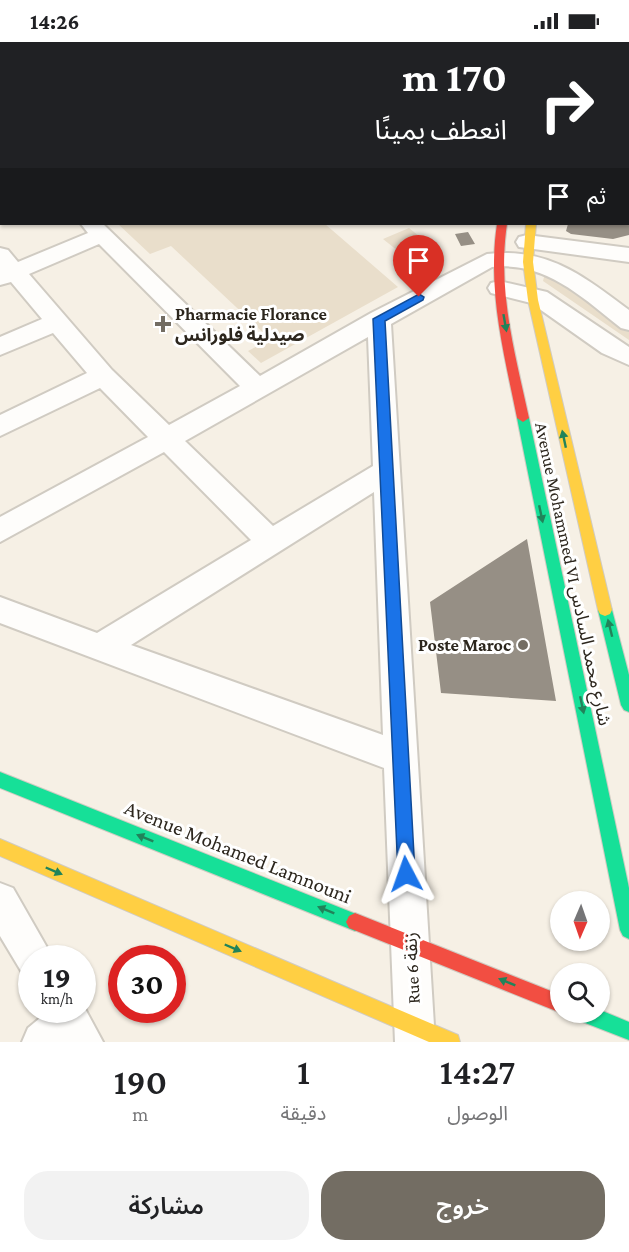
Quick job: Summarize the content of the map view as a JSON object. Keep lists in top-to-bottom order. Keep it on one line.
{"streets":{"main road":["Avenue Mohammed VI شارع محمد السادس","Avenue Mohamed Lamnouni"],"street":["Rue 6 زنقة"]},"crossings":[["Avenue Mohamed Lamnouni","Rue 6 زنقة"]],"places":{"health":["Pharmacie Florance صيدلية فلورانس"],"other":["Poste Maroc"]},"north":"bottom","page":{"status":"14:26","turn":["170 m","انعطف يمينًا"],"then":"ثم","speed":"19 km/h","limit":"30","eta":["14:27","الوصول","1","دقيقة","190","m"],"buttons":["خروج","مشاركة"]}}
